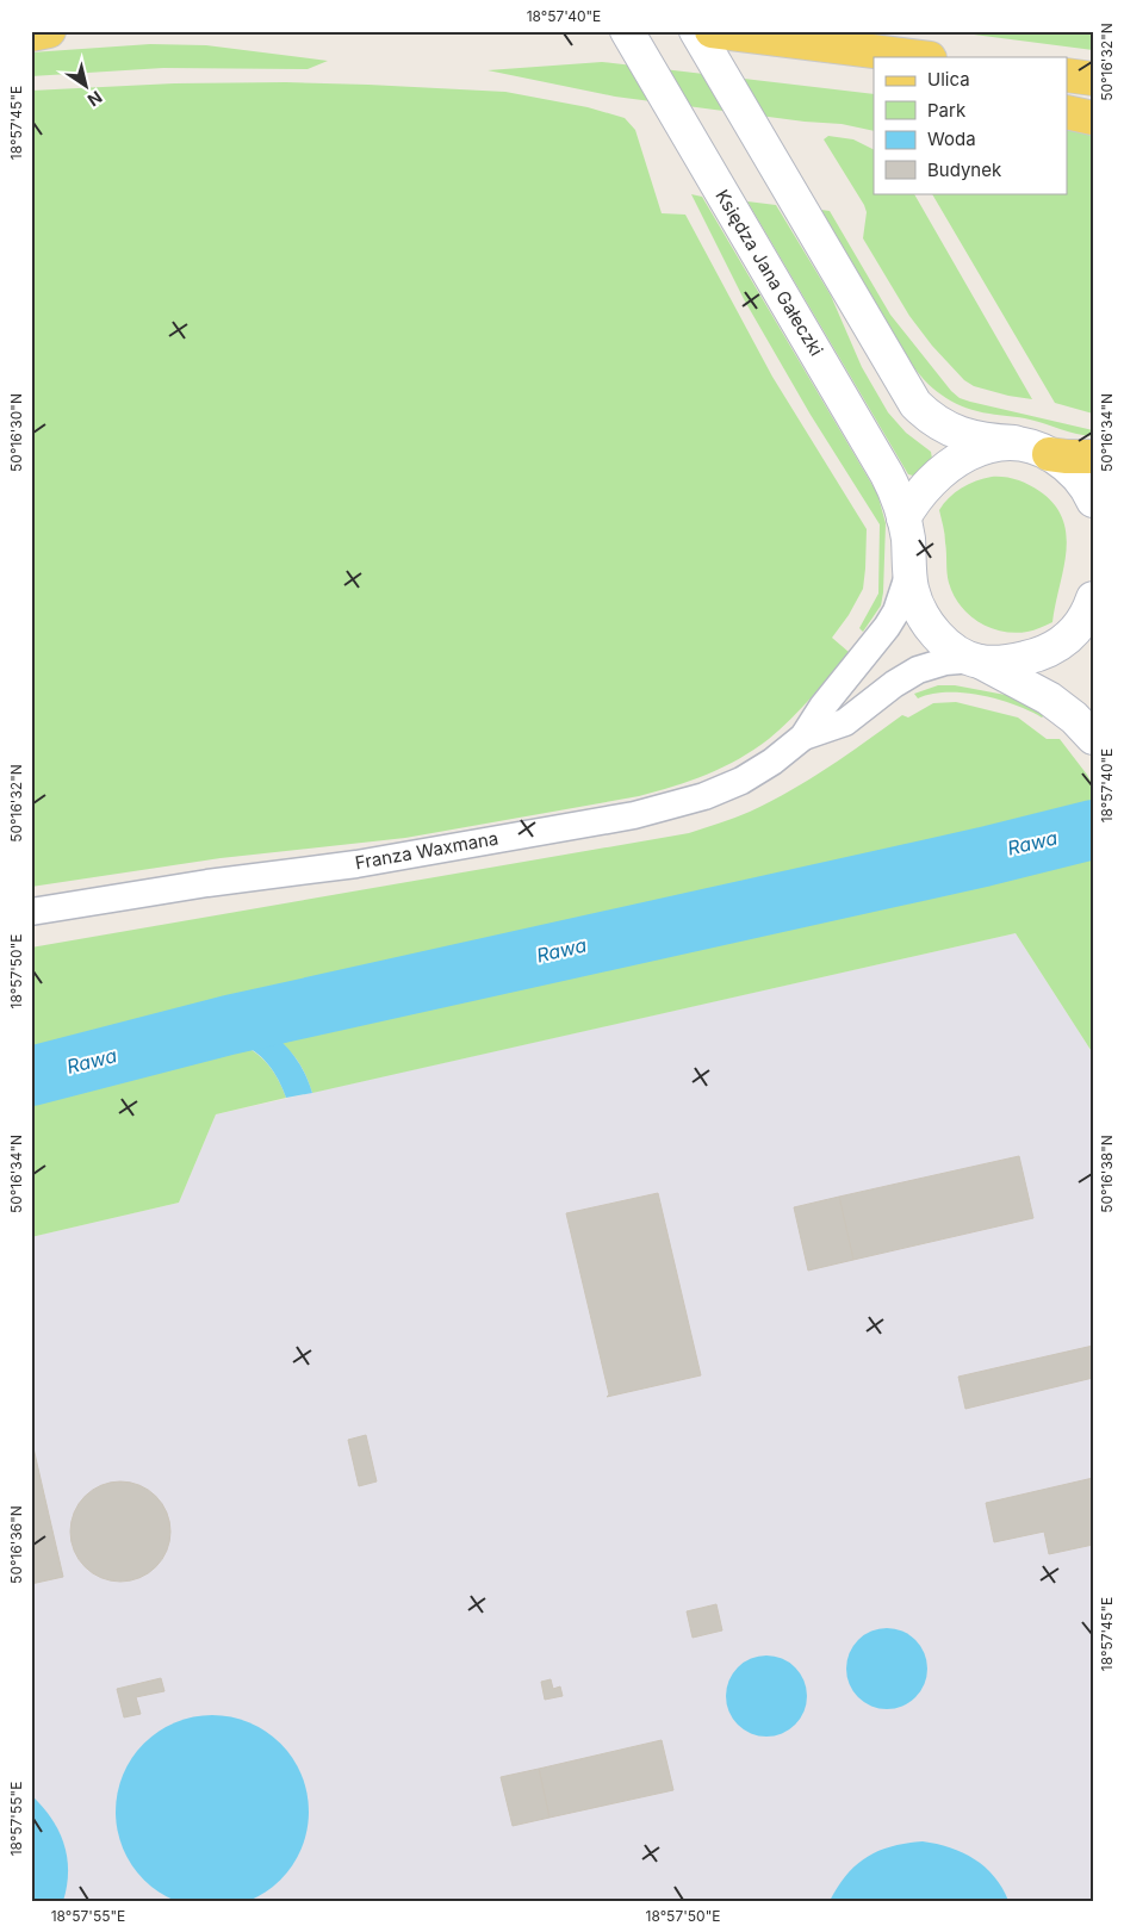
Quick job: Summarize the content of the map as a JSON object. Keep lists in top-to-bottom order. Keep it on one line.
{"streets":{"street":["Księdza Jana Gałeczki","Franza Waxmana"]},"crossings":[["Księdza Jana Gałeczki","Franza Waxmana"]],"water":["Rawa"],"legend":["Ulica","Park","Woda","Budynek"],"north":"bottom right","coordinates":["18°57'40\"E","50°16'32\"N","18°57'45\"E","50°16'30\"N","50°16'34\"N","18°57'50\"E","50°16'38\"N","50°16'36\"N","18°57'55\"E"]}
